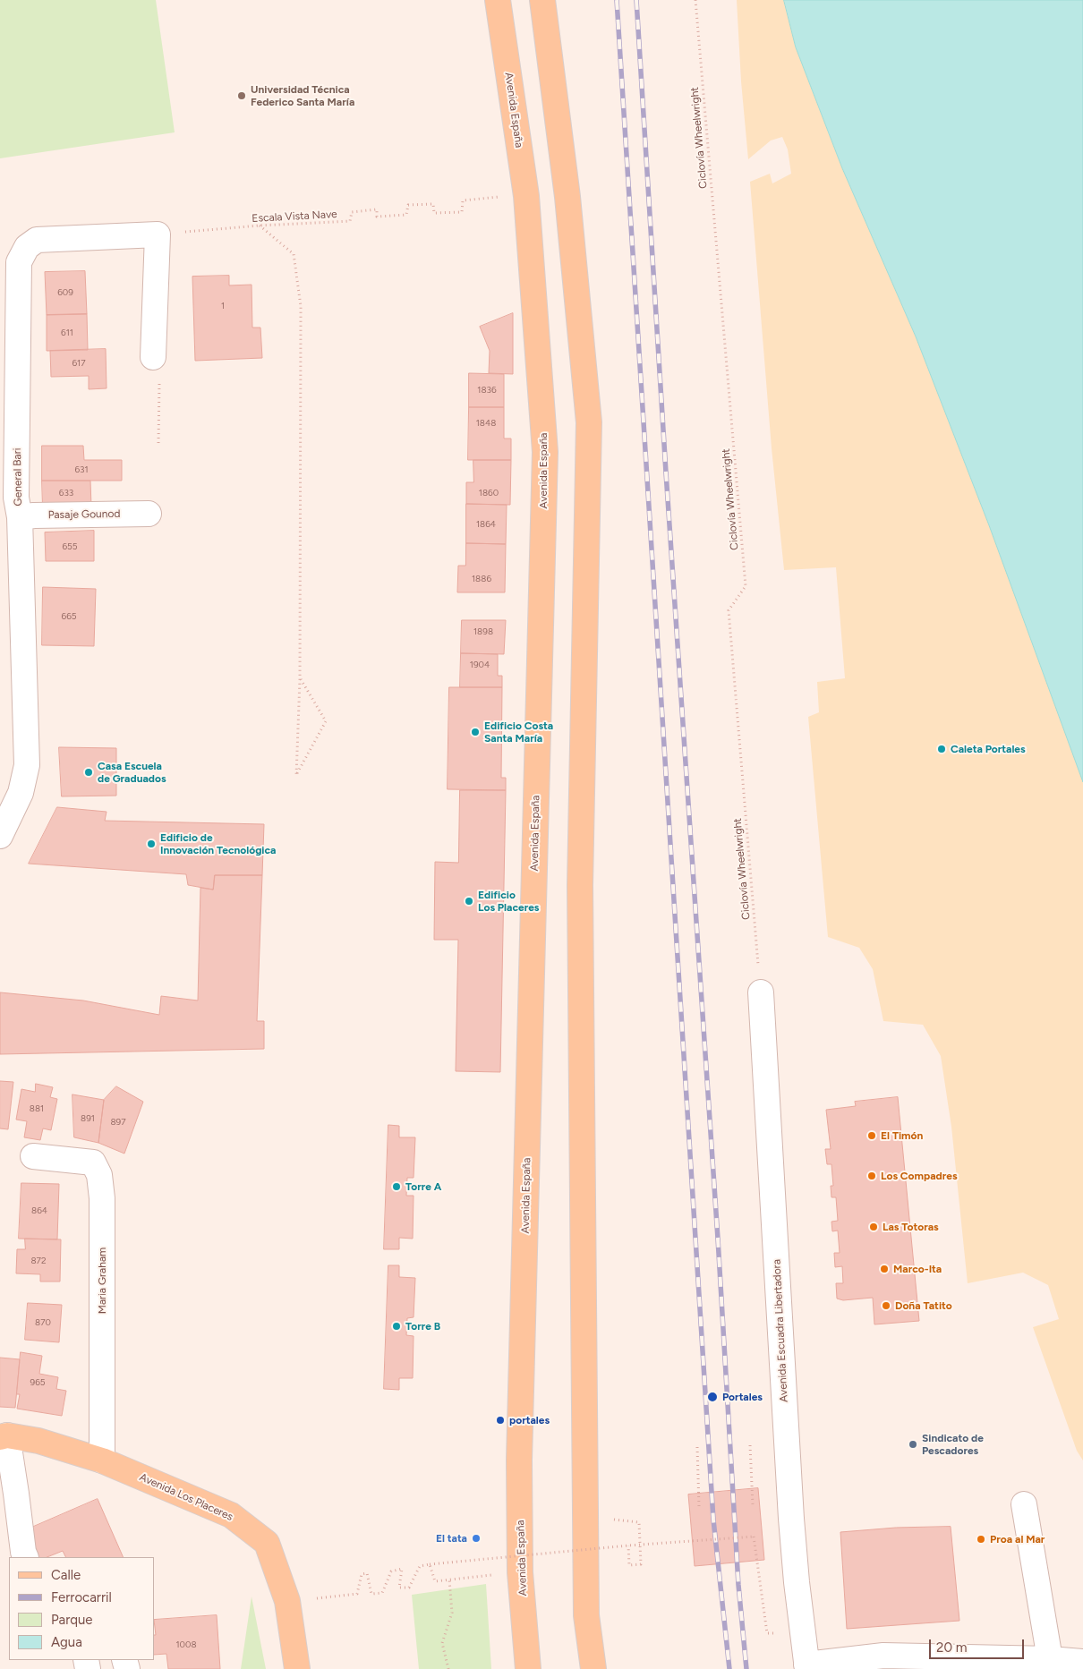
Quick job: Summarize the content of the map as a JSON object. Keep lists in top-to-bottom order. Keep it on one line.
{"streets":{"main road":["Avenida España","Avenida Los Placeres"],"street":["General Bari","Pasaje Gounod","Maria Graham","Avenida Escuadra Libertadora"],"path":["Ciclovía Wheelwright","Escala Vista Nave"]},"crossings":[["Avenida España","Escala Vista Nave"],["Ciclovía Wheelwright","Avenida Escuadra Libertadora"],["Escala Vista Nave","General Bari"],["General Bari","Pasaje Gounod"],["Maria Graham","Avenida Los Placeres"]],"places":["Universidad Técnica Federico Santa María","Edificio Costa Santa María","Caleta Portales","Casa Escuela de Graduados","Edificio de Innovación Tecnológica","Edificio Los Placeres","El Timón","Los Compadres","Torre A","Las Totoras","Marco-Ita","Doña Tatito","Torre B","Portales","portales","Sindicato de Pescadores","El tata","Proa al Mar"],"house_numbers":["609","1","611","617","1836","1848","631","633","1860","1864","655","1886","665","1898","1904","881","891","897","864","872","870","965","1008"],"legend":["Calle","Ferrocarril","Parque","Agua"],"scale_bar":"20 m"}
